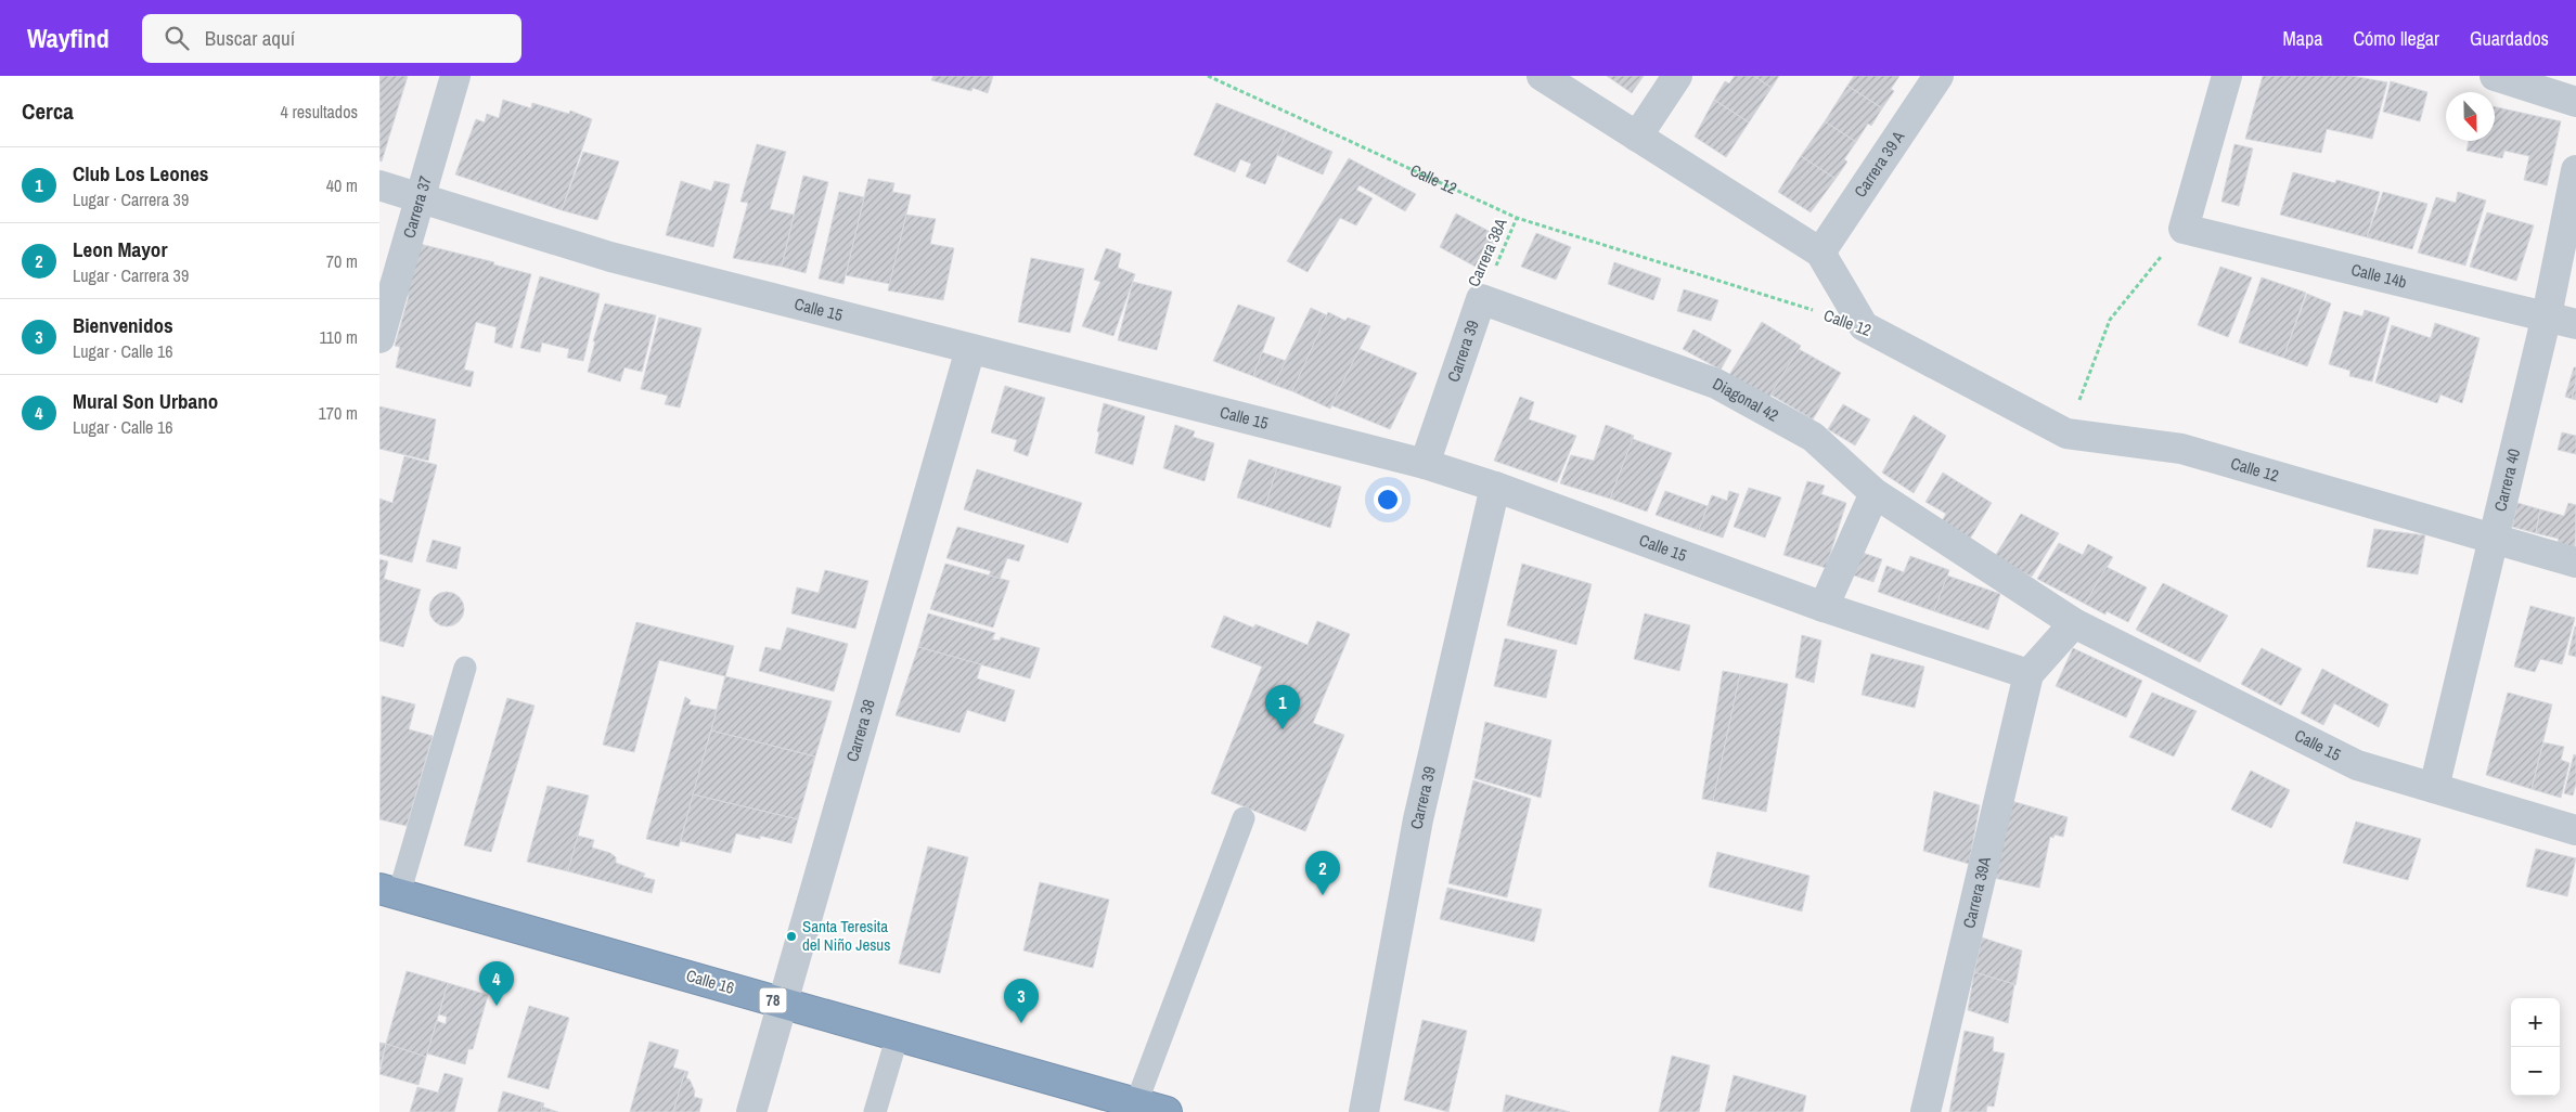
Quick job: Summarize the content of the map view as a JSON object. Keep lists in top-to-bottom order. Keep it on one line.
{"streets":{"highway":["Calle 16","78"],"street":["Carrera 39 A","Calle 12","Carrera 37","Calle 14b","Calle 15","Carrera 39","Diagonal 42","Carrera 40","Carrera 38","Carrera 39A"],"path":["Carrera 38A"]},"crossings":[["Calle 12","Carrera 38A"],["Calle 12","Carrera 40"],["Carrera 37","Calle 15"],["Carrera 38A","Carrera 39"],["Carrera 38A","Diagonal 42"],["Calle 14b","Carrera 40"],["Calle 15","Carrera 39"],["Calle 15","Diagonal 42"],["Calle 15","Carrera 40"],["Calle 15","Carrera 38"],["Calle 15","Carrera 39A"],["Carrera 39","Diagonal 42"],["Carrera 38","Calle 16"]],"places":["Santa Teresita del Niño Jesus"],"north":"bottom","page":{"header":"Wayfind","search":"Buscar aquí","nav":["Mapa","Cómo llegar","Guardados"],"heading":["Cerca","4 resultados"],"list":[{"mark":"1","name":"Club Los Leones","note":"Lugar · Carrera 39","value":"40 m"},{"mark":"2","name":"Leon Mayor","note":"Lugar · Carrera 39","value":"70 m"},{"mark":"3","name":"Bienvenidos","note":"Lugar · Calle 16","value":"110 m"},{"mark":"4","name":"Mural Son Urbano","note":"Lugar · Calle 16","value":"170 m"}],"pins":["1","2","4","3"],"map_buttons":["+","−"]}}
